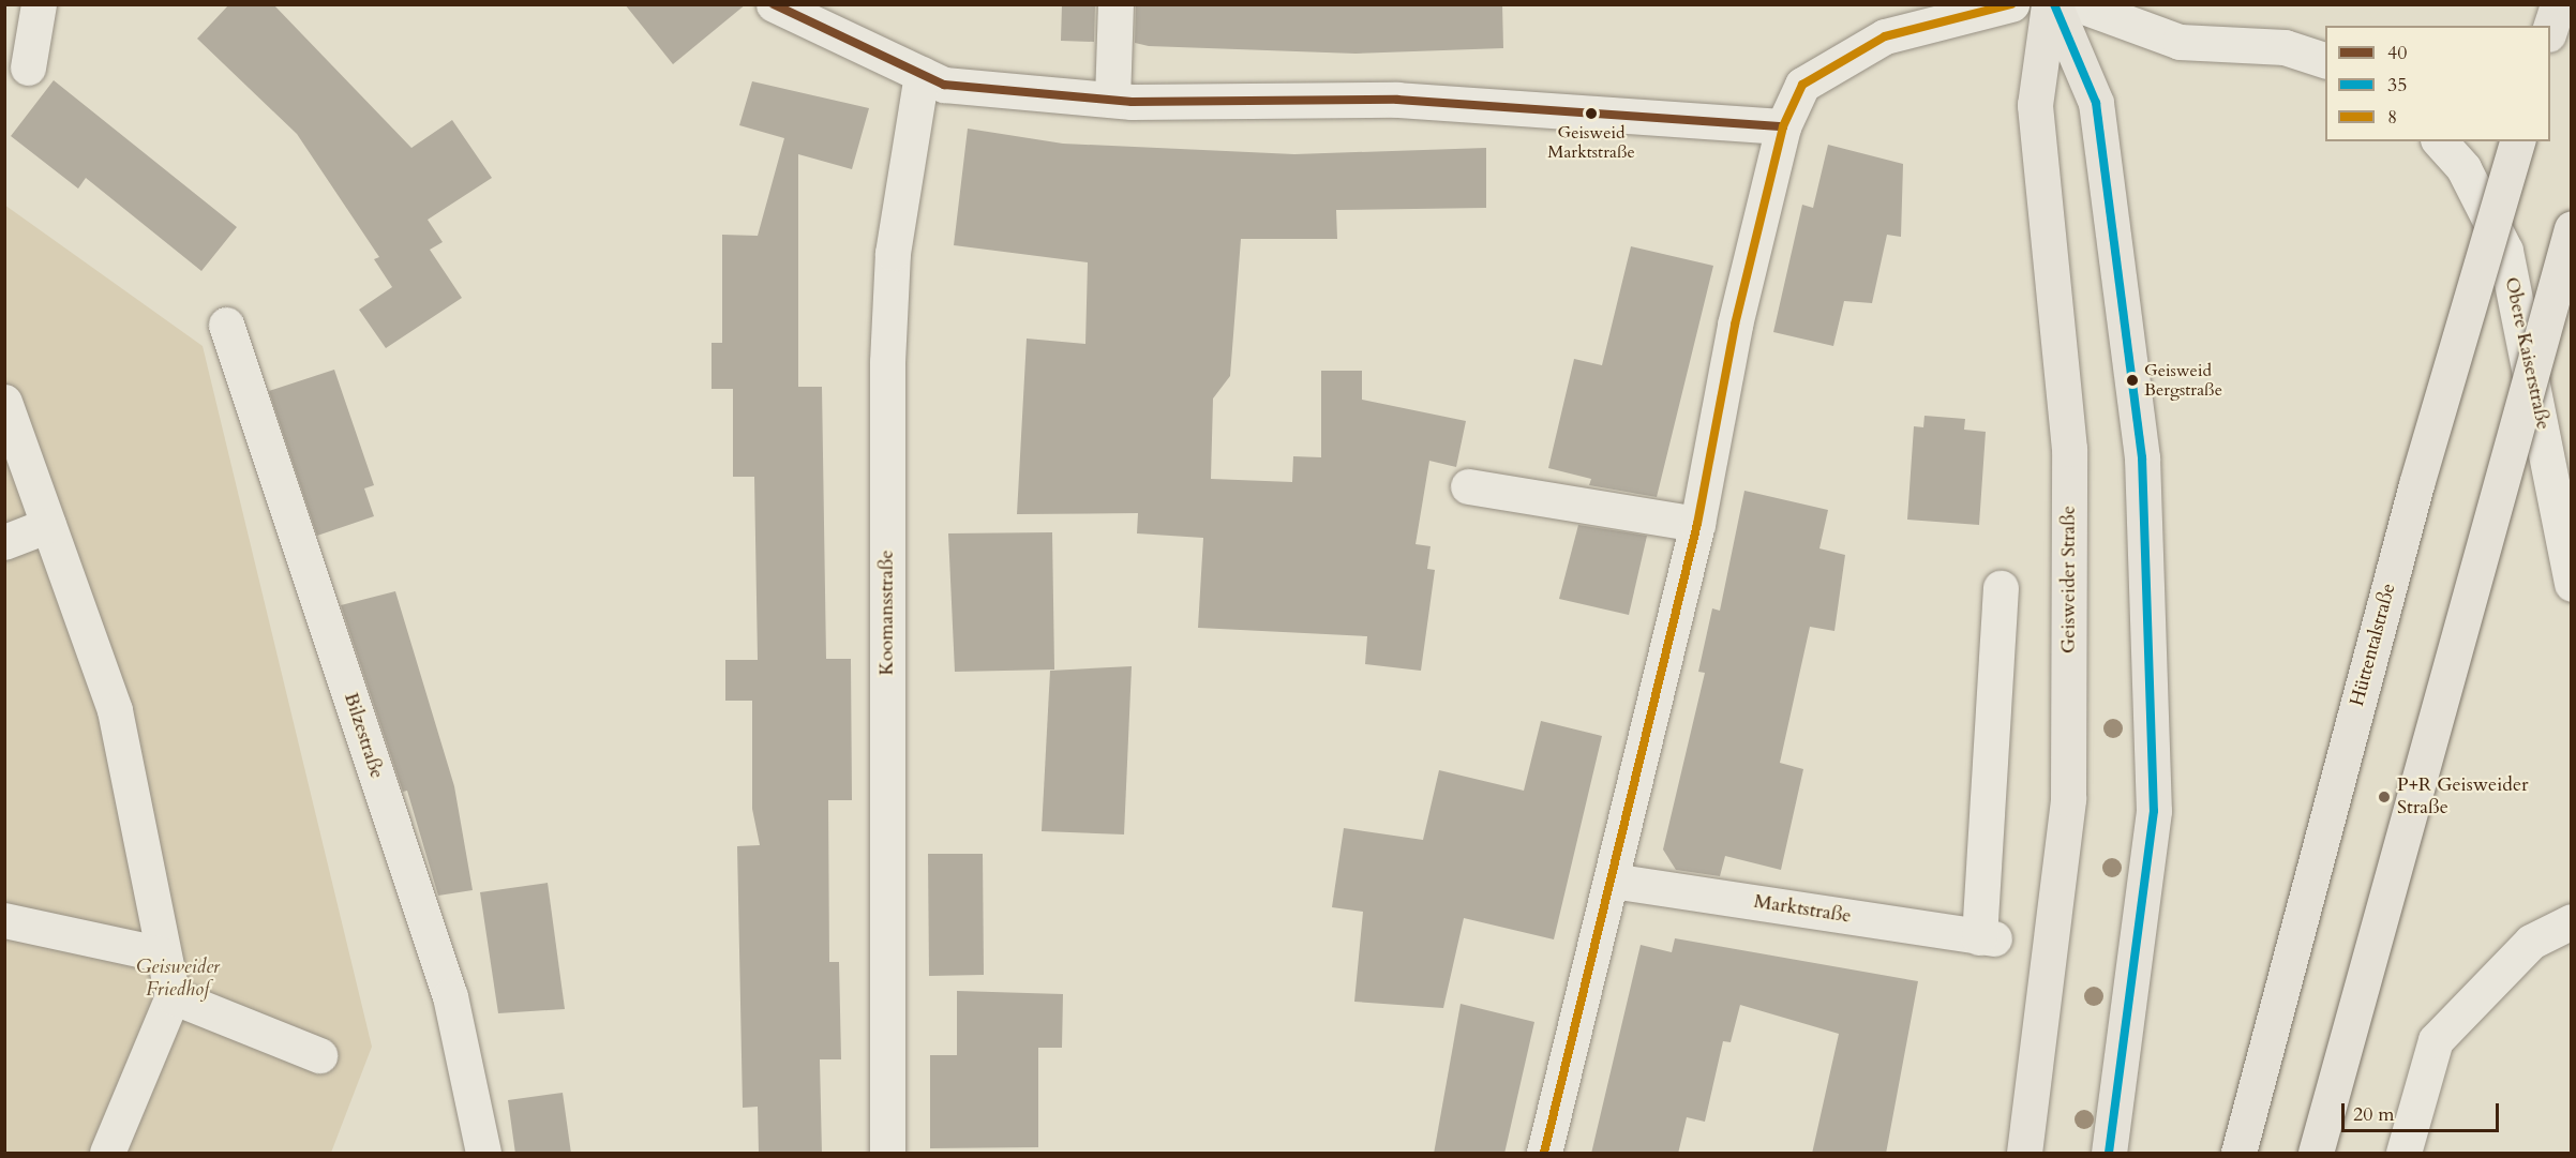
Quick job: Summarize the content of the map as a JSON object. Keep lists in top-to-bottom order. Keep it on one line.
{"streets":{"main road":["Geisweider Straße","Hüttentalstraße"],"street":["Obere Kaiserstraße","Koomansstraße","Bilzestraße","Marktstraße"]},"parks":["Geisweider Friedhof"],"places":["Geisweid Marktstraße","Geisweid Bergstraße","P+R Geisweider Straße"],"lines":["transit line 40","transit line 35","transit line 8"],"legend":["40","35","8"],"scale_bar":"20 m"}
